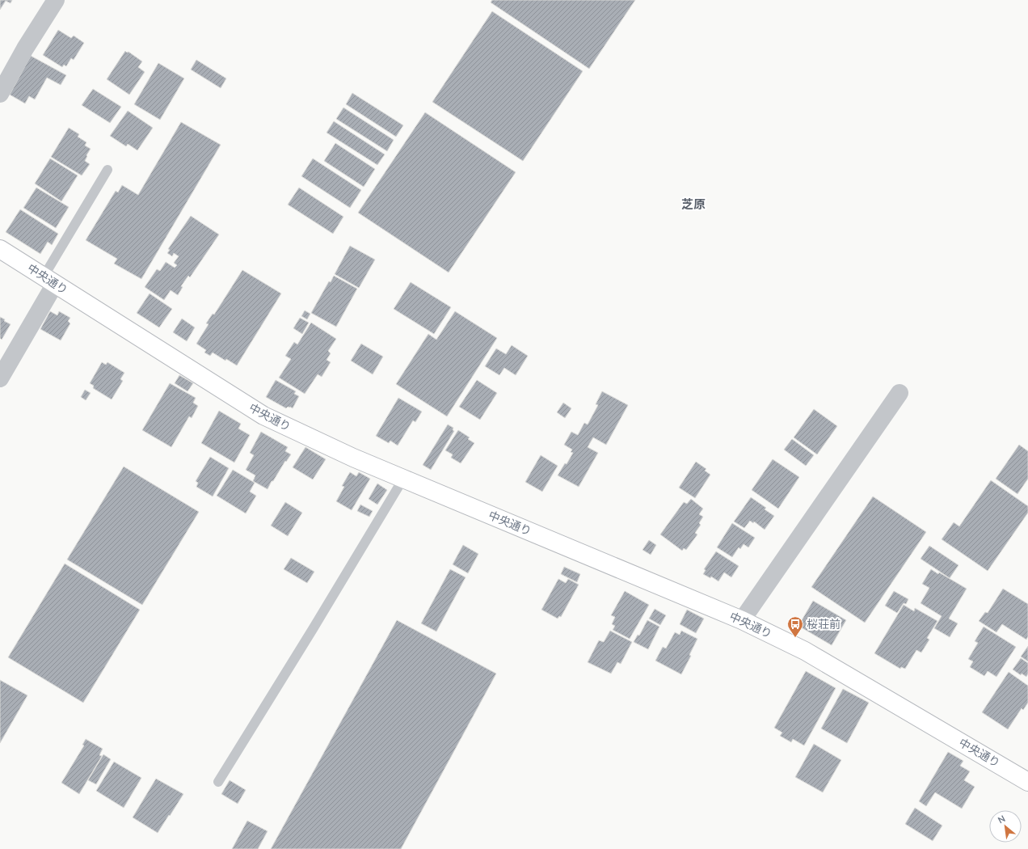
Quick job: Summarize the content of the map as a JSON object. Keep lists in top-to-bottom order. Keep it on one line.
{"streets":{"street":["中央通り"]},"districts":["芝原"],"places":{"bus stop":["桜荘前"]},"north":"top left"}
